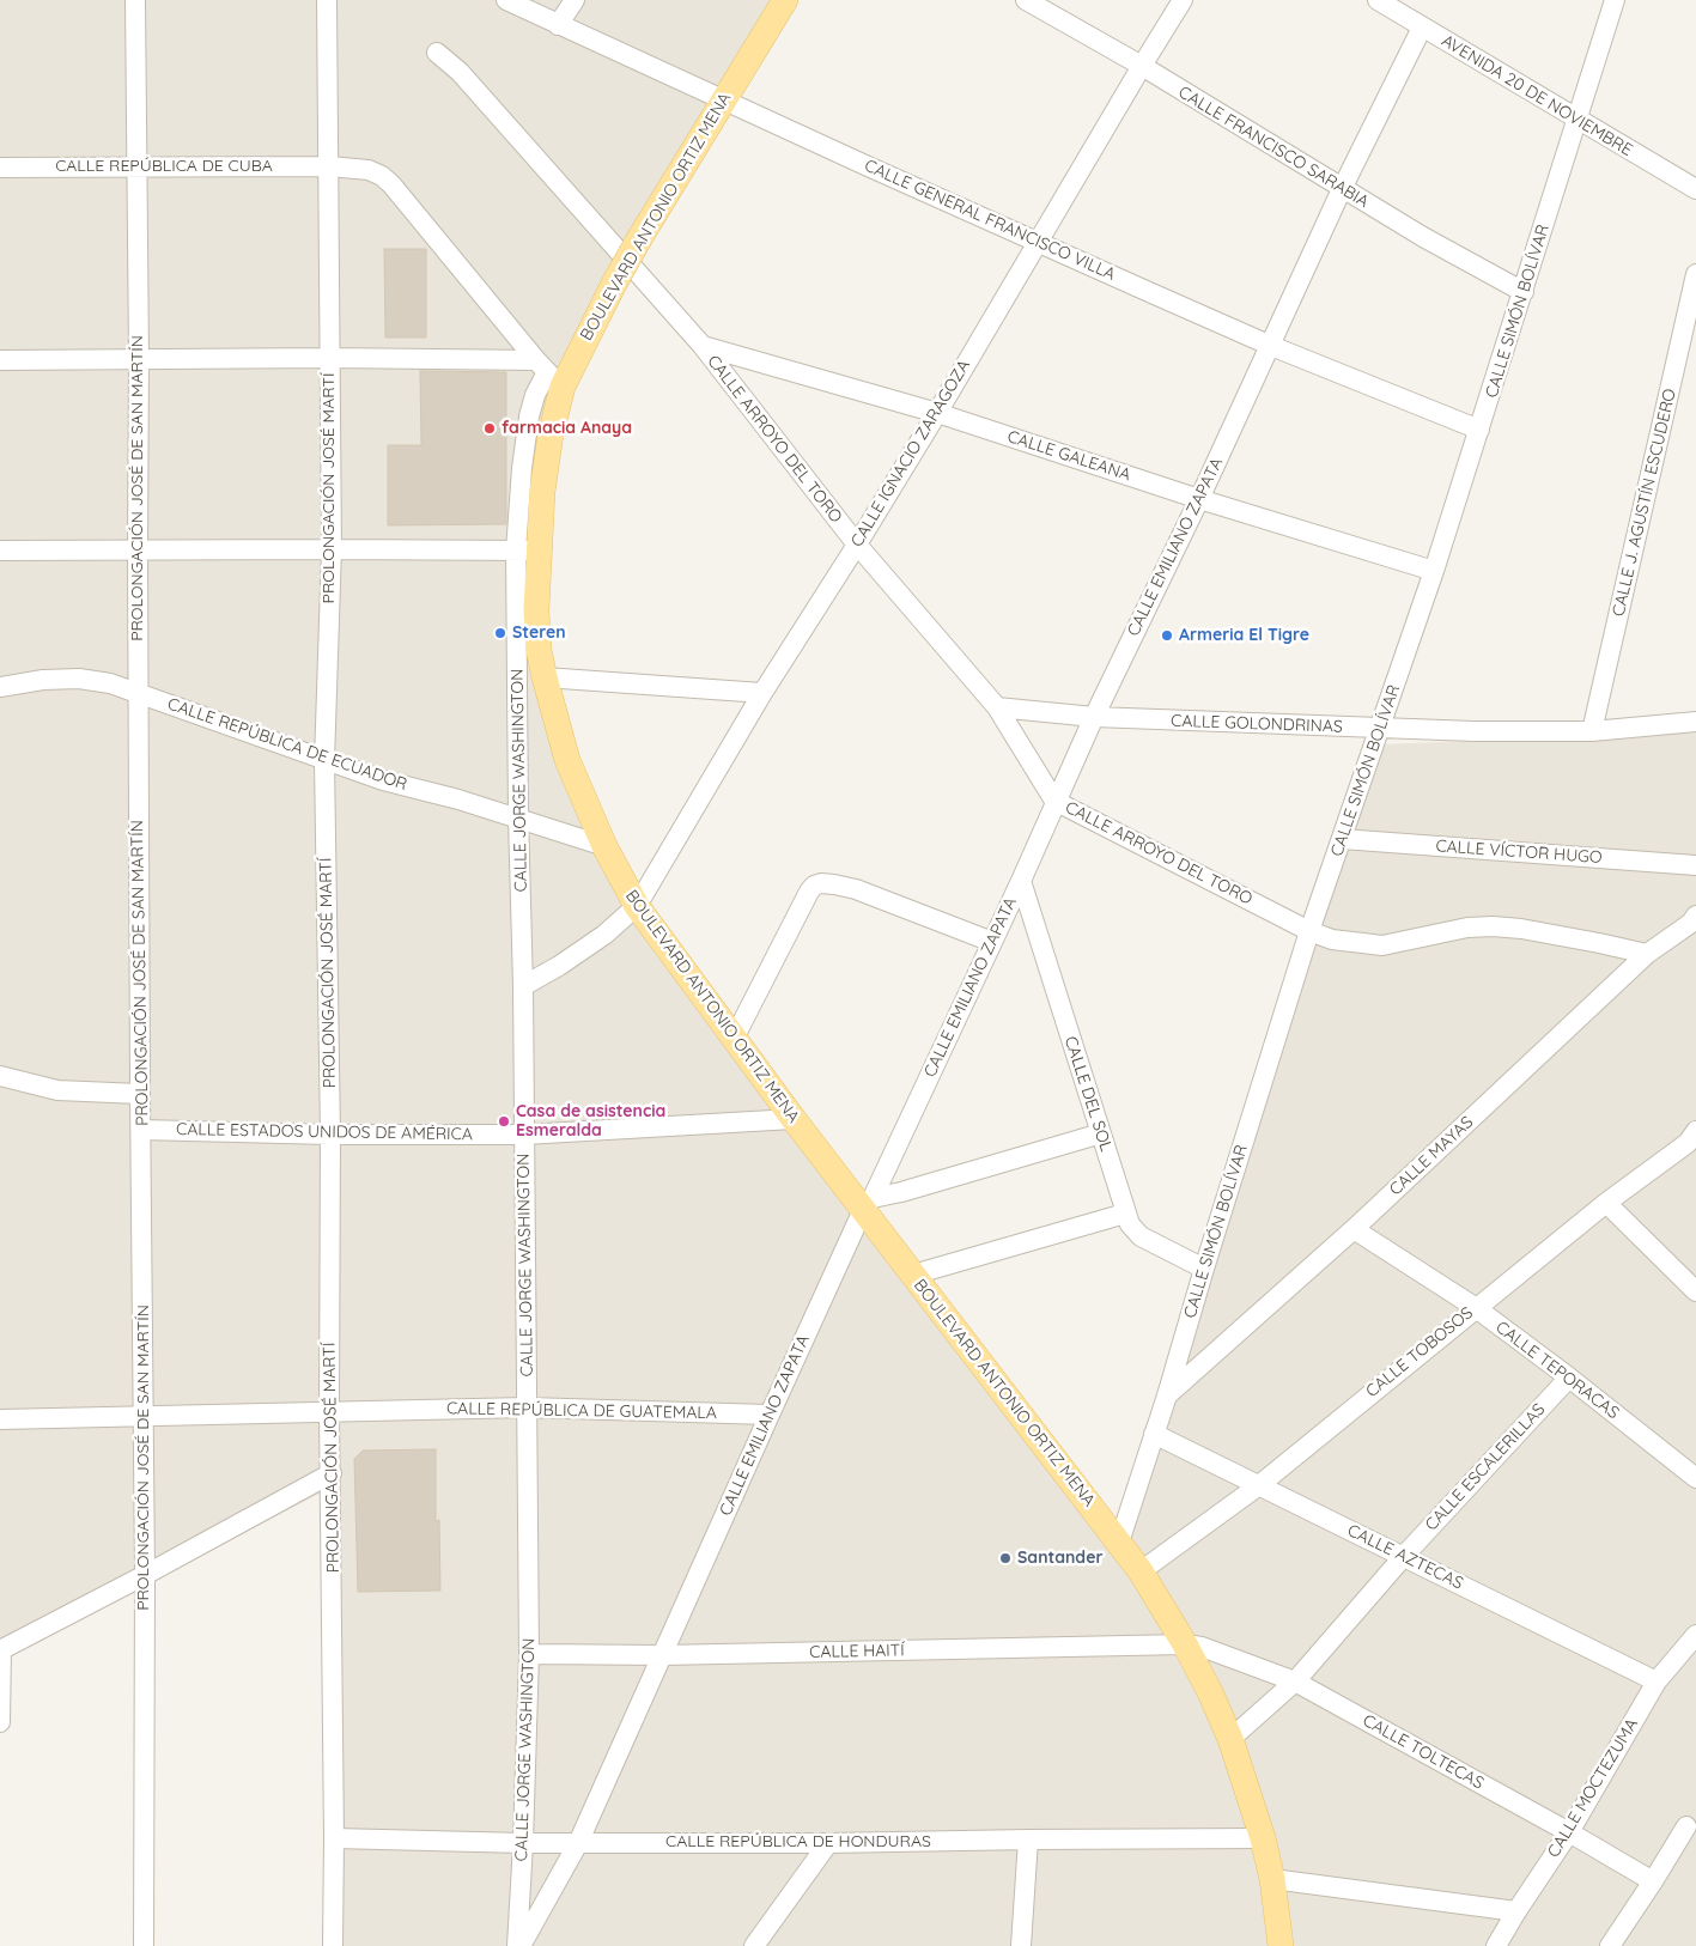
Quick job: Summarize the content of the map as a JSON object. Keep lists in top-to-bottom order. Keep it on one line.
{"streets":{"main road":["BOULEVARD ANTONIO ORTIZ MENA"],"street":["AVENIDA 20 DE NOVIEMBRE","CALLE FRANCISCO SARABIA","CALLE REPÚBLICA DE CUBA","CALLE GENERAL FRANCISCO VILLA","CALLE SIMÓN BOLÍVAR","CALLE ARROYO DEL TORO","CALLE IGNACIO ZARAGOZA","CALLE GALEANA","PROLONGACIÓN JOSÉ DE SAN MARTÍN","PROLONGACIÓN JOSÉ MARTÍ","CALLE J. AGUSTÍN ESCUDERO","CALLE EMILIANO ZAPATA","CALLE GOLONDRINAS","CALLE REPÚBLICA DE ECUADOR","CALLE JORGE WASHINGTON","CALLE VÍCTOR HUGO","CALLE DEL SOL","CALLE ESTADOS UNIDOS DE AMÉRICA","CALLE MAYAS","CALLE TOBOSOS","CALLE TEPORACAS","CALLE REPÚBLICA DE GUATEMALA","CALLE ESCALERILLAS","CALLE AZTECAS","CALLE HAITÍ","CALLE TOLTECAS","CALLE MOCTEZUMA","CALLE REPÚBLICA DE HONDURAS"]},"crossings":[["AVENIDA 20 DE NOVIEMBRE","CALLE SIMÓN BOLÍVAR"],["AVENIDA 20 DE NOVIEMBRE","CALLE EMILIANO ZAPATA"],["CALLE FRANCISCO SARABIA","CALLE SIMÓN BOLÍVAR"],["CALLE FRANCISCO SARABIA","CALLE IGNACIO ZARAGOZA"],["CALLE FRANCISCO SARABIA","CALLE EMILIANO ZAPATA"],["CALLE REPÚBLICA DE CUBA","BOULEVARD ANTONIO ORTIZ MENA"],["CALLE REPÚBLICA DE CUBA","PROLONGACIÓN JOSÉ DE SAN MARTÍN"],["CALLE REPÚBLICA DE CUBA","PROLONGACIÓN JOSÉ MARTÍ"],["BOULEVARD ANTONIO ORTIZ MENA","CALLE GENERAL FRANCISCO VILLA"],["BOULEVARD ANTONIO ORTIZ MENA","CALLE SIMÓN BOLÍVAR"],["BOULEVARD ANTONIO ORTIZ MENA","CALLE IGNACIO ZARAGOZA"],["BOULEVARD ANTONIO ORTIZ MENA","CALLE EMILIANO ZAPATA"],["BOULEVARD ANTONIO ORTIZ MENA","CALLE REPÚBLICA DE ECUADOR"],["BOULEVARD ANTONIO ORTIZ MENA","CALLE JORGE WASHINGTON"],["BOULEVARD ANTONIO ORTIZ MENA","CALLE ESTADOS UNIDOS DE AMÉRICA"],["BOULEVARD ANTONIO ORTIZ MENA","CALLE TOBOSOS"],["BOULEVARD ANTONIO ORTIZ MENA","CALLE ESCALERILLAS"],["BOULEVARD ANTONIO ORTIZ MENA","CALLE HAITÍ"],["BOULEVARD ANTONIO ORTIZ MENA","CALLE TOLTECAS"],["BOULEVARD ANTONIO ORTIZ MENA","CALLE REPÚBLICA DE HONDURAS"],["CALLE GENERAL FRANCISCO VILLA","CALLE SIMÓN BOLÍVAR"],["CALLE GENERAL FRANCISCO VILLA","CALLE IGNACIO ZARAGOZA"],["CALLE GENERAL FRANCISCO VILLA","CALLE EMILIANO ZAPATA"],["CALLE SIMÓN BOLÍVAR","CALLE ARROYO DEL TORO"],["CALLE SIMÓN BOLÍVAR","CALLE GALEANA"],["CALLE SIMÓN BOLÍVAR","CALLE GOLONDRINAS"],["CALLE SIMÓN BOLÍVAR","CALLE VÍCTOR HUGO"],["CALLE SIMÓN BOLÍVAR","CALLE DEL SOL"],["CALLE SIMÓN BOLÍVAR","CALLE MAYAS"],["CALLE SIMÓN BOLÍVAR","CALLE AZTECAS"],["CALLE ARROYO DEL TORO","CALLE IGNACIO ZARAGOZA"],["CALLE ARROYO DEL TORO","CALLE GALEANA"],["CALLE ARROYO DEL TORO","CALLE EMILIANO ZAPATA"],["CALLE ARROYO DEL TORO","CALLE GOLONDRINAS"],["CALLE ARROYO DEL TORO","CALLE MAYAS"],["CALLE IGNACIO ZARAGOZA","CALLE GALEANA"],["CALLE IGNACIO ZARAGOZA","CALLE JORGE WASHINGTON"],["CALLE GALEANA","CALLE EMILIANO ZAPATA"],["PROLONGACIÓN JOSÉ DE SAN MARTÍN","CALLE REPÚBLICA DE ECUADOR"],["PROLONGACIÓN JOSÉ DE SAN MARTÍN","CALLE ESTADOS UNIDOS DE AMÉRICA"],["PROLONGACIÓN JOSÉ DE SAN MARTÍN","CALLE REPÚBLICA DE GUATEMALA"],["PROLONGACIÓN JOSÉ MARTÍ","CALLE REPÚBLICA DE ECUADOR"],["PROLONGACIÓN JOSÉ MARTÍ","CALLE ESTADOS UNIDOS DE AMÉRICA"],["PROLONGACIÓN JOSÉ MARTÍ","CALLE REPÚBLICA DE GUATEMALA"],["PROLONGACIÓN JOSÉ MARTÍ","CALLE REPÚBLICA DE HONDURAS"],["CALLE J. AGUSTÍN ESCUDERO","CALLE GOLONDRINAS"],["CALLE EMILIANO ZAPATA","CALLE GOLONDRINAS"],["CALLE EMILIANO ZAPATA","CALLE JORGE WASHINGTON"],["CALLE EMILIANO ZAPATA","CALLE DEL SOL"],["CALLE EMILIANO ZAPATA","CALLE REPÚBLICA DE GUATEMALA"],["CALLE EMILIANO ZAPATA","CALLE HAITÍ"],["CALLE EMILIANO ZAPATA","CALLE REPÚBLICA DE HONDURAS"],["CALLE REPÚBLICA DE ECUADOR","CALLE JORGE WASHINGTON"],["CALLE JORGE WASHINGTON","CALLE ESTADOS UNIDOS DE AMÉRICA"],["CALLE JORGE WASHINGTON","CALLE REPÚBLICA DE GUATEMALA"],["CALLE JORGE WASHINGTON","CALLE HAITÍ"],["CALLE JORGE WASHINGTON","CALLE REPÚBLICA DE HONDURAS"],["CALLE MAYAS","CALLE TEPORACAS"],["CALLE TOBOSOS","CALLE TEPORACAS"],["CALLE TOBOSOS","CALLE AZTECAS"],["CALLE TEPORACAS","CALLE ESCALERILLAS"],["CALLE ESCALERILLAS","CALLE AZTECAS"],["CALLE ESCALERILLAS","CALLE TOLTECAS"],["CALLE AZTECAS","CALLE MOCTEZUMA"],["CALLE HAITÍ","CALLE TOLTECAS"],["CALLE TOLTECAS","CALLE MOCTEZUMA"]],"places":["farmacia Anaya","Steren","Armeria El Tigre","Casa de asistencia Esmeralda","Santander"]}
